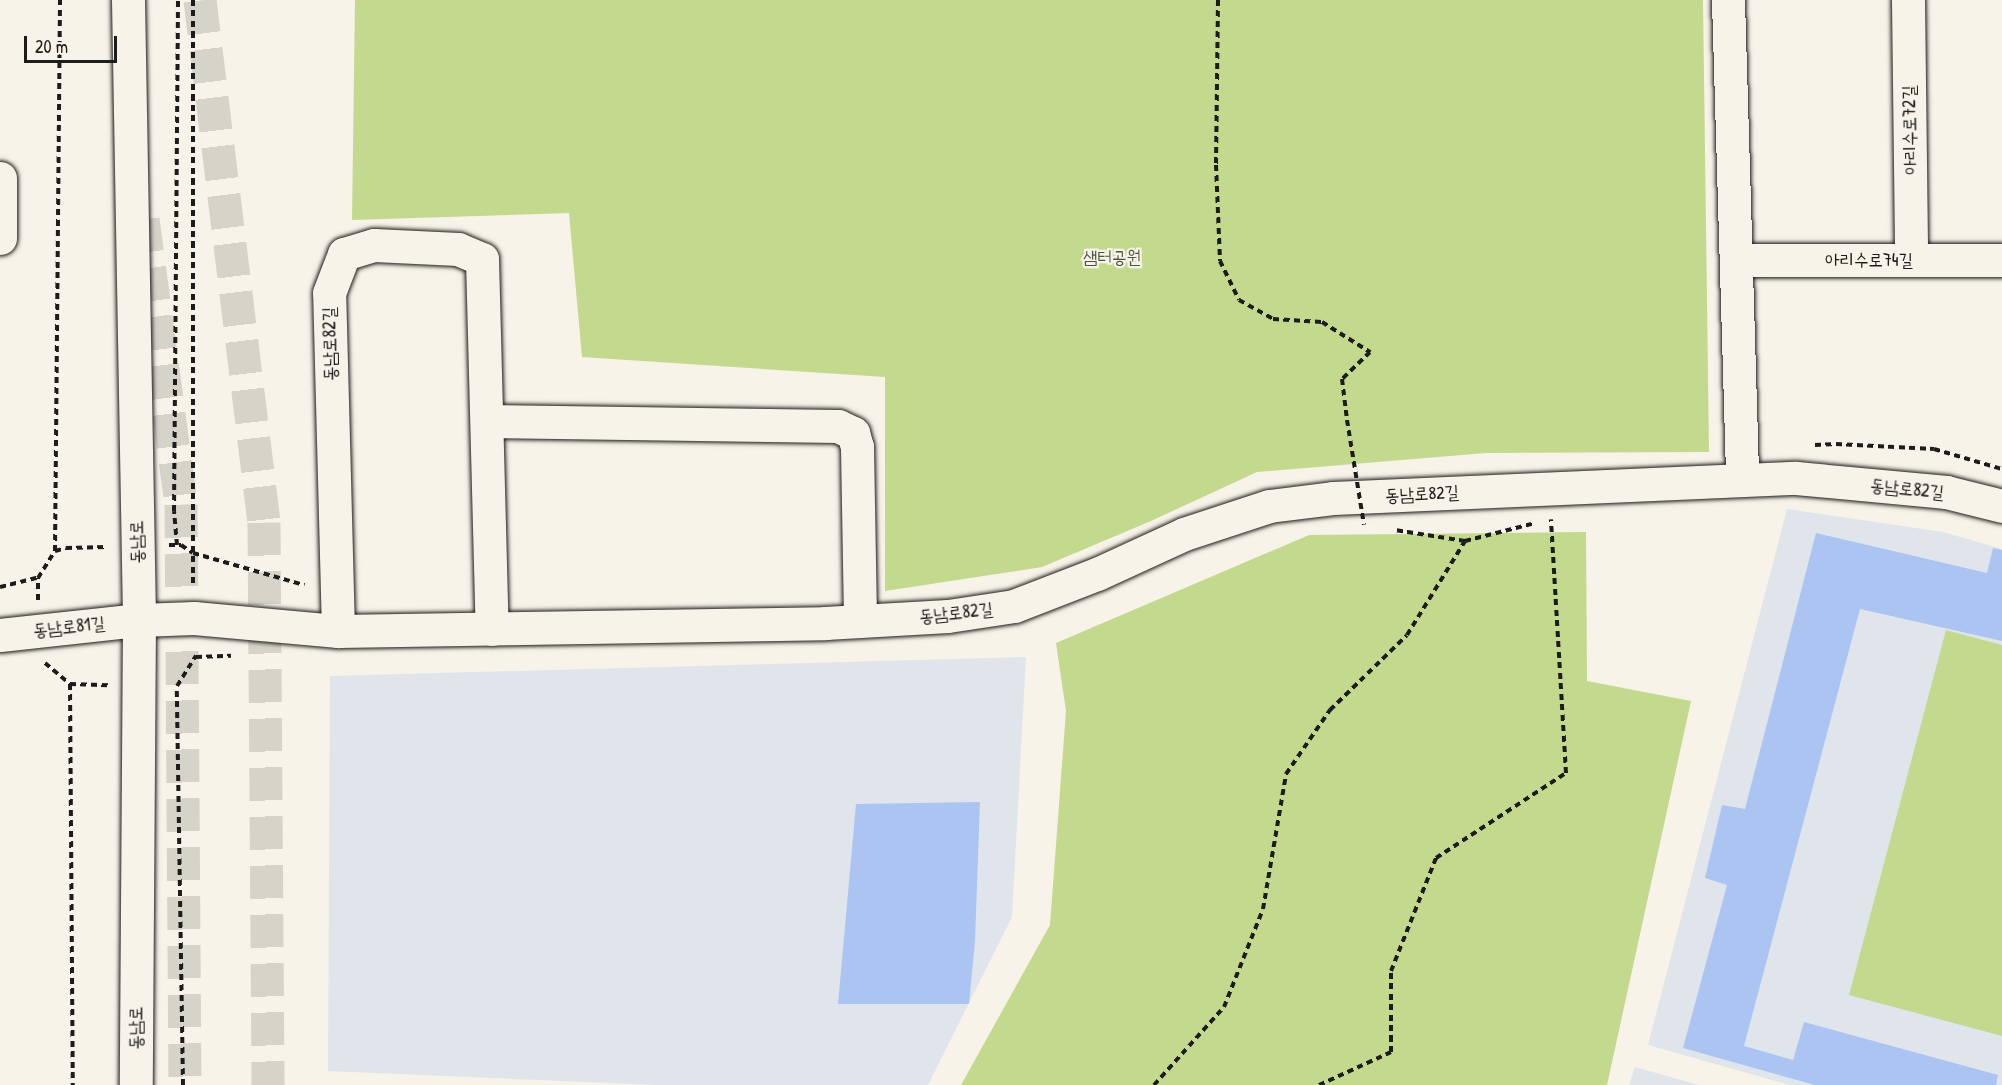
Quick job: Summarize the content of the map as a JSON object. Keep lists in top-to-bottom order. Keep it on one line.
{"streets":{"street":["아리수로72길","아리수로74길","동남로82길","동남로","동남로81길"]},"crossings":[["아리수로72길","아리수로74길"],["동남로82길","동남로"],["동남로82길","동남로81길"],["동남로","동남로81길"]],"parks":["샘터공원"],"scale_bar":"20 m"}
